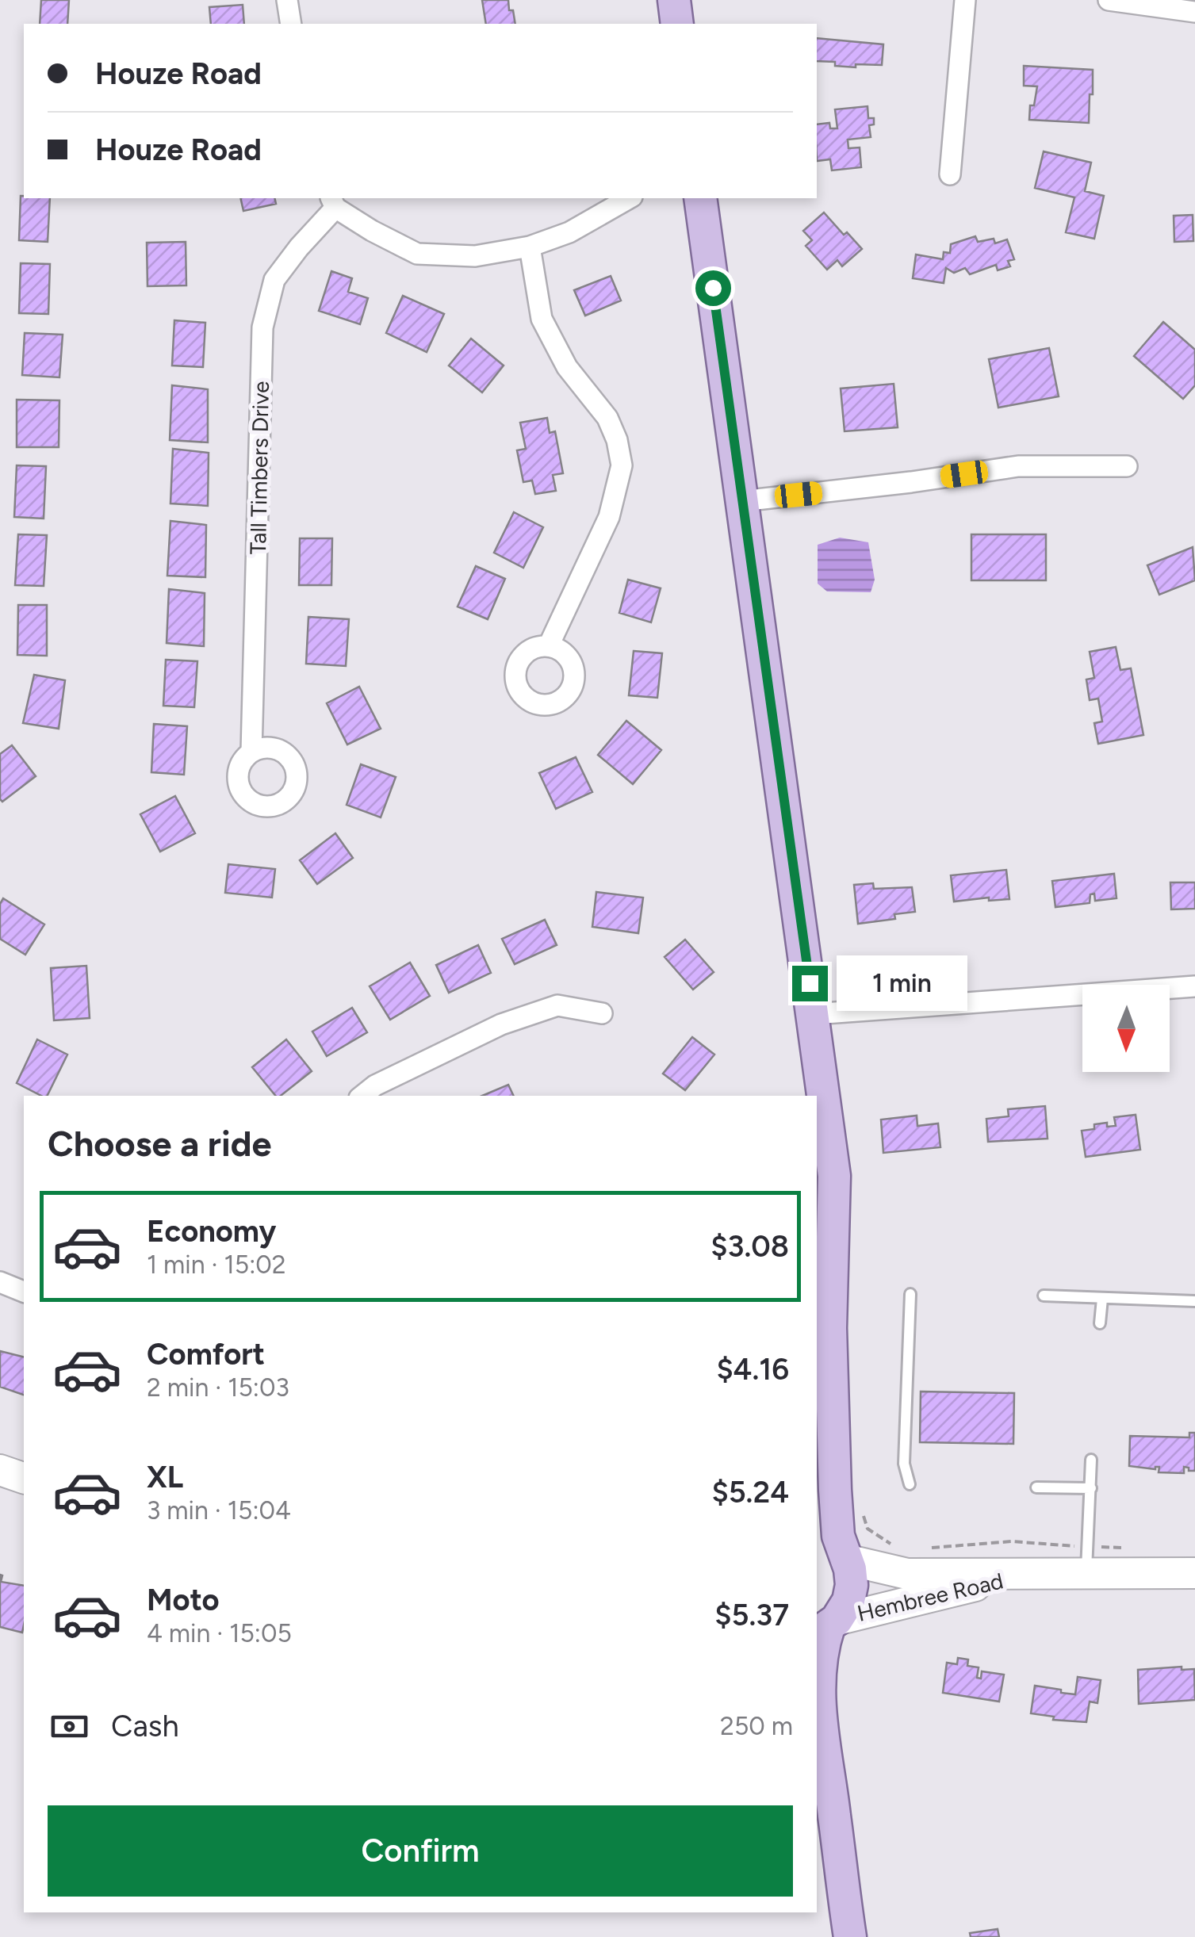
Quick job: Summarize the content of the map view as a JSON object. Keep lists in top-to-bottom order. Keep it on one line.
{"streets":{"street":["Tall Timbers Drive","Hembree Road"]},"north":"bottom","page":{"banner":["Houze Road","Houze Road"],"bubble":"1 min","heading":"Choose a ride","list":[{"name":"Economy","note":"1 min · 15:02","value":"$3.08"},{"name":"Comfort","note":"2 min · 15:03","value":"$4.16"},{"name":"XL","note":"3 min · 15:04","value":"$5.24"},{"name":"Moto","note":"4 min · 15:05","value":"$5.37"}],"pay":["Cash","250 m"],"buttons":"Confirm"}}
